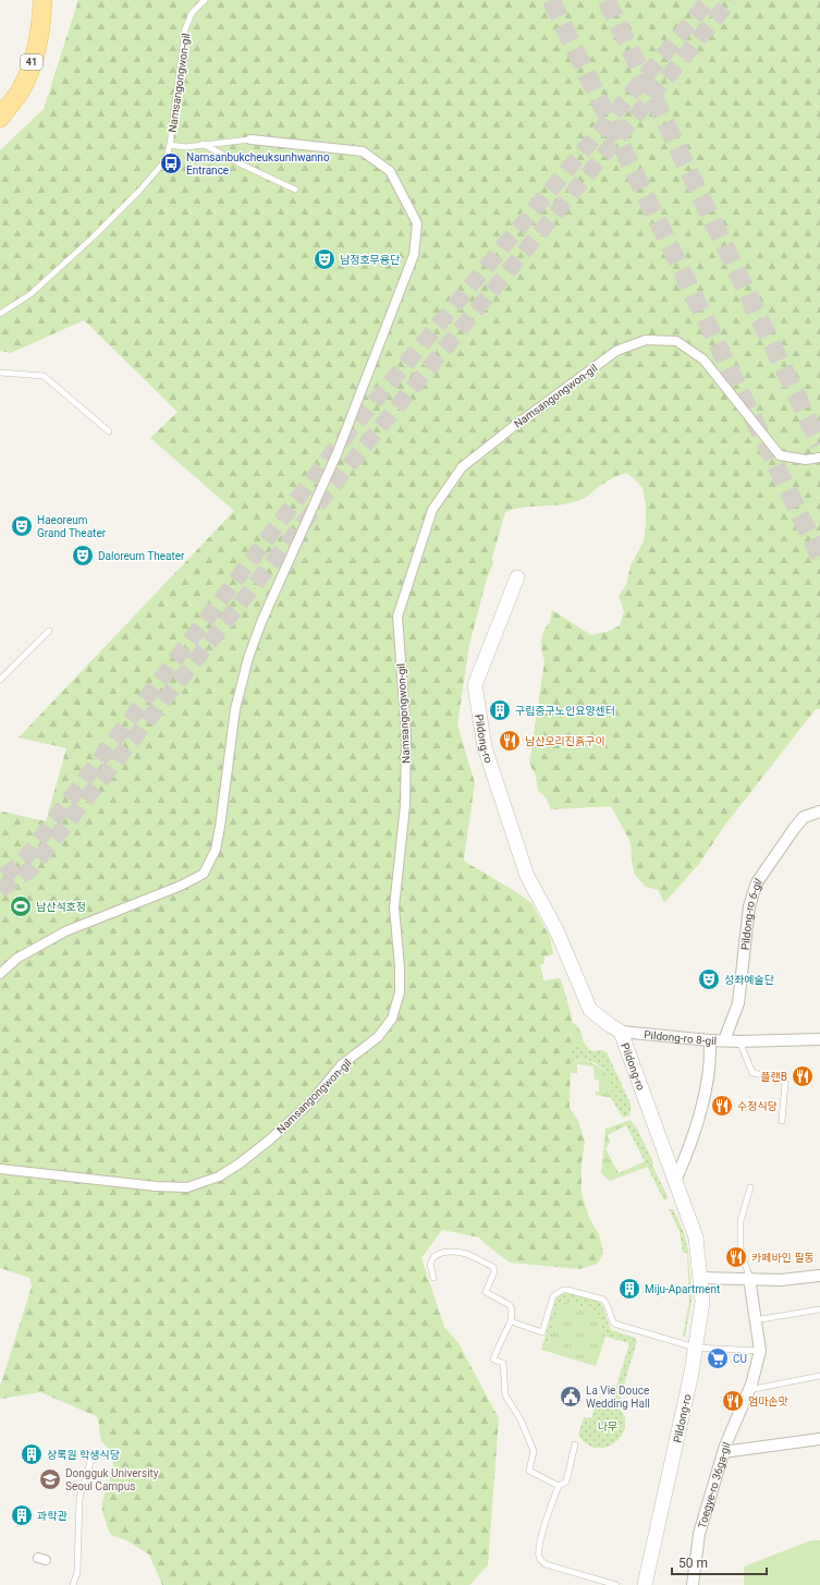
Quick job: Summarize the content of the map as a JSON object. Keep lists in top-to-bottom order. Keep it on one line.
{"streets":{"main road":["41"],"street":["Namsangongwon-gil","Pildong-ro","Pildong-ro 6-gil","Pildong-ro 8-gil","Toegye-ro 36ga-gil"]},"crossings":[["Pildong-ro","Pildong-ro 8-gil"],["Pildong-ro 6-gil","Pildong-ro 8-gil"]],"parks":["나무"],"places":{"bus stop":["Namsanbukcheuksunhwanno Entrance"],"theatre":["남정호무용단","Haeoreum Grand Theater","Daloreum Theater","성좌예술단"],"building":["구립중구노인요양센터","Miju-Apartment","상록원 학생식당","과학관"],"restaurant":["남산오리진흙구이","플랜B","수정식당","카페바인 필동","엄마손맛"],"sports":["남산석호정"],"supermarket":["CU"],"public building":["La Vie Douce Wedding Hall"],"school or university":["Dongguk University Seoul Campus"]},"scale_bar":"50 m"}
